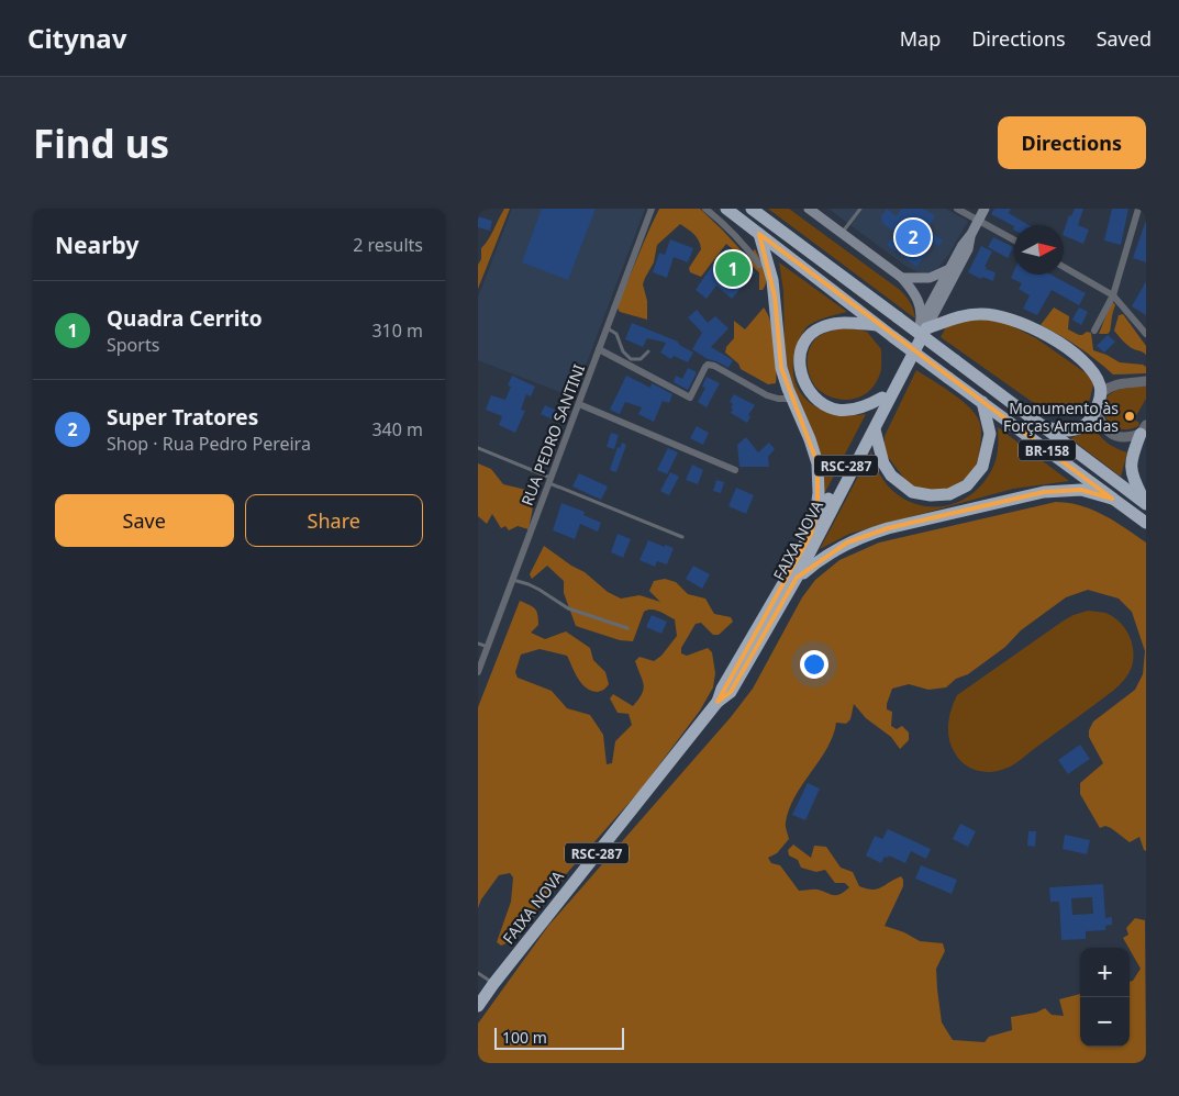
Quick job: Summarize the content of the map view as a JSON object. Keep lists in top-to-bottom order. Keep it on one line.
{"streets":{"highway":["BR-158","RSC-287","FAIXA NOVA"],"street":["RUA PEDRO SANTINI"]},"places":["Monumento às Forças Armadas"],"scale_bar":"100 m","north":"right","page":{"header":"Citynav","nav":["Map","Directions","Saved"],"buttons":["Directions",["Save","Share"]],"title":"Find us","heading":["Nearby","2 results"],"pins":["2","1"],"list":[{"mark":"1","name":"Quadra Cerrito","note":"Sports","value":"310 m"},{"mark":"2","name":"Super Tratores","note":"Shop · Rua Pedro Pereira","value":"340 m"}],"map_buttons":["+","−"],"scale":"100 m"}}
